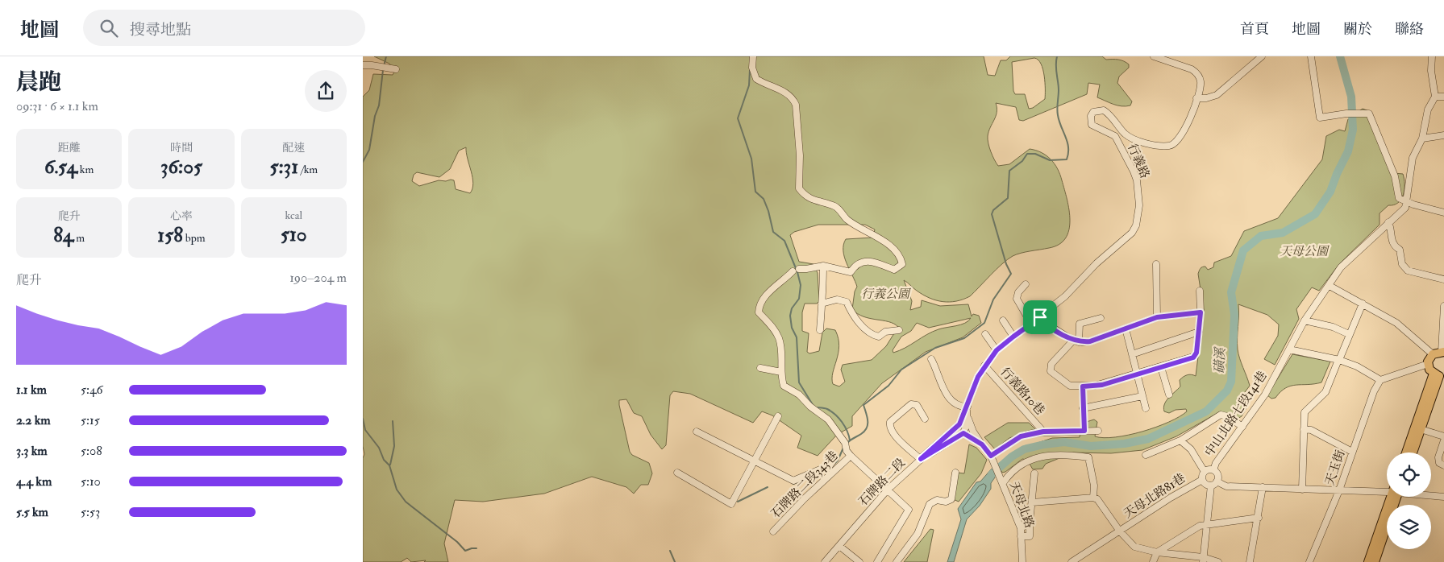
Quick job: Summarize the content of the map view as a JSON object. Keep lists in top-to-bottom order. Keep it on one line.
{"streets":{"street":["行義路","行義路10巷","中山北路七段141巷","天玉街","石牌路二段","石牌路二段343巷","天母北路81巷","天母北路"]},"crossings":[["行義路","行義路10巷"],["中山北路七段141巷","天母北路81巷"],["石牌路二段","石牌路二段343巷"]],"water":["磺溪"],"parks":["天母公園","行義公園"],"page":{"header":"地圖","search":"搜尋地點","nav":["首頁","地圖","關於","聯絡"],"heading":["晨跑","09:31 · 6 × 1.1 km"],"stats":[["距離","6.54 km"],["時間","36:05"],["配速","5:31 /km"],["爬升","84 m"],["心率","158 bpm"],["kcal","510"]],"chart":["爬升","190–204 m"],"list":[{"name":"1.1 km","note":"5:46"},{"name":"2.2 km","note":"5:15"},{"name":"3.3 km","note":"5:08"},{"name":"4.4 km","note":"5:10"},{"name":"5.5 km","note":"5:53"}]}}
